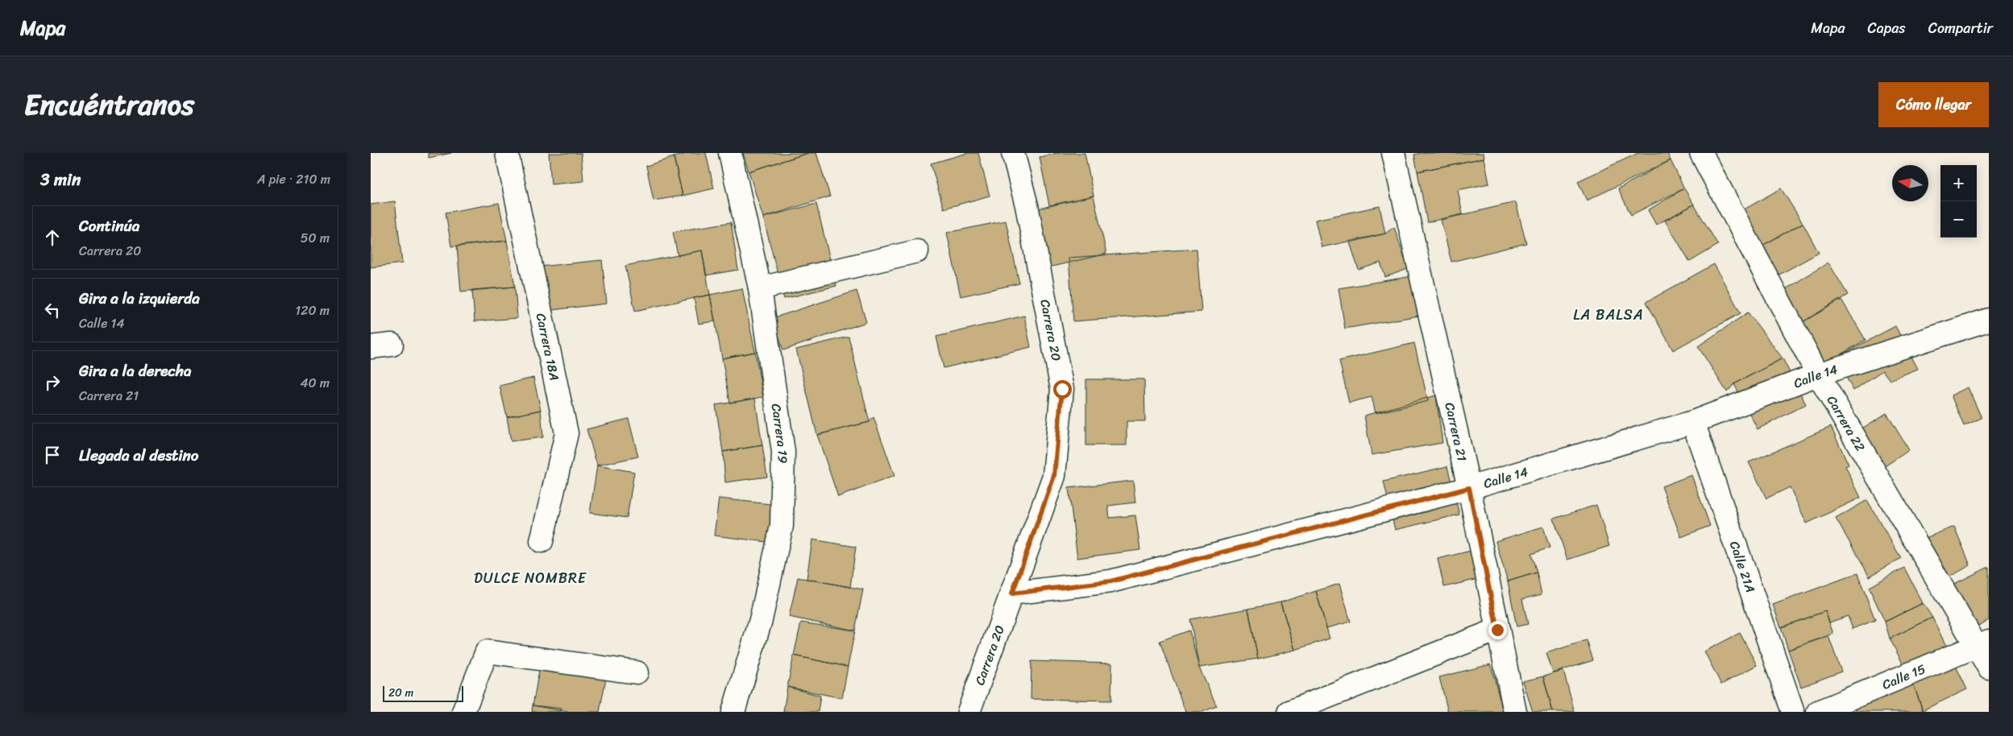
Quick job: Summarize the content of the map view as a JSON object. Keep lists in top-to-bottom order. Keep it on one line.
{"streets":{"street":["Carrera 20","Carrera 18A","Calle 14","Carrera 22","Carrera 21","Carrera 19","Calle 21A","Calle 15"]},"crossings":[["Carrera 20","Calle 14"],["Calle 14","Carrera 22"],["Calle 14","Carrera 21"],["Calle 14","Calle 21A"],["Carrera 22","Calle 15"]],"districts":["LA BALSA","DULCE NOMBRE"],"scale_bar":"20 m","north":"left","page":{"header":"Mapa","nav":["Mapa","Capas","Compartir"],"title":"Encuéntranos","buttons":"Cómo llegar","heading":["3 min","A pie · 210 m"],"map_buttons":["+","−"],"list":[["Continúa","Carrera 20","50 m"],["Gira a la izquierda","Calle 14","120 m"],["Gira a la derecha","Carrera 21","40 m"],"Llegada al destino"],"scale":"20 m"}}
